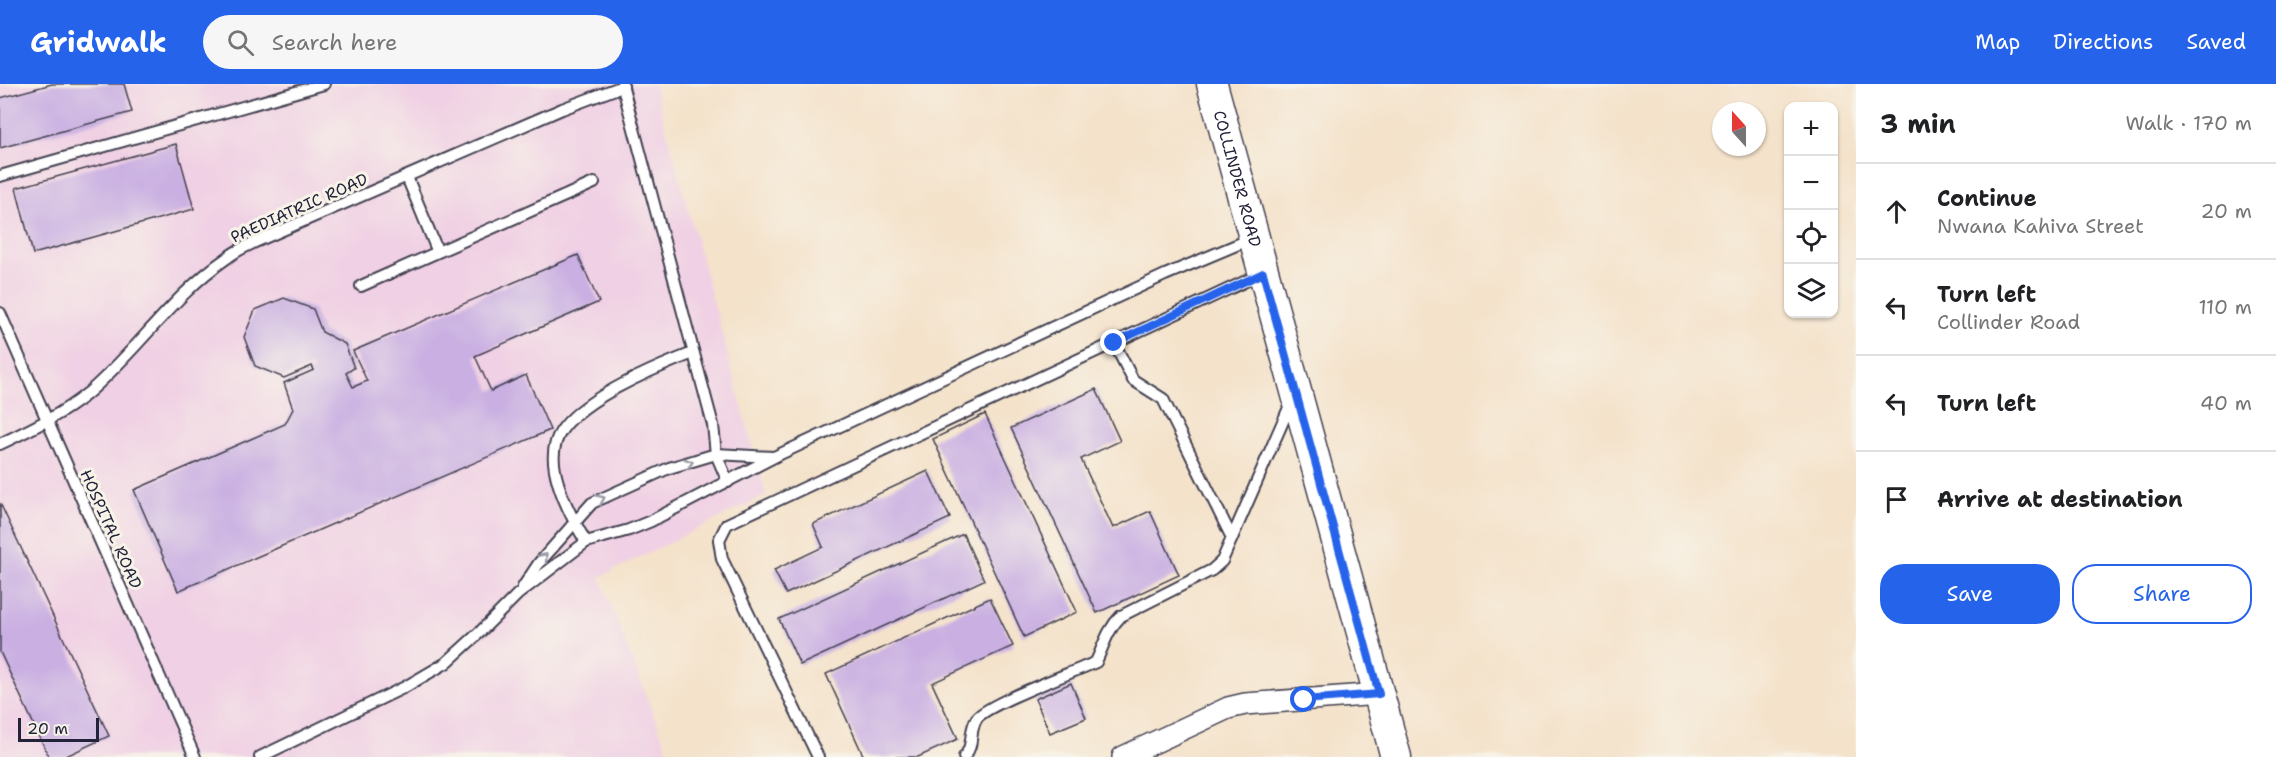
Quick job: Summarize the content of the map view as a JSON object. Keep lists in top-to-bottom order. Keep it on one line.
{"streets":{"street":["COLLINDER ROAD"],"lane":["PAEDIATRIC ROAD","HOSPITAL ROAD"]},"crossings":[["PAEDIATRIC ROAD","HOSPITAL ROAD"]],"scale_bar":"20 m","north":"top","page":{"header":"Gridwalk","search":"Search here","nav":["Map","Directions","Saved"],"heading":["3 min","Walk · 170 m"],"map_buttons":["+","−"],"list":[["Continue","Nwana Kahiva Street","20 m"],["Turn left","Collinder Road","110 m"],["Turn left","40 m"],"Arrive at destination"],"buttons":["Save","Share"],"scale":"20 m"}}
